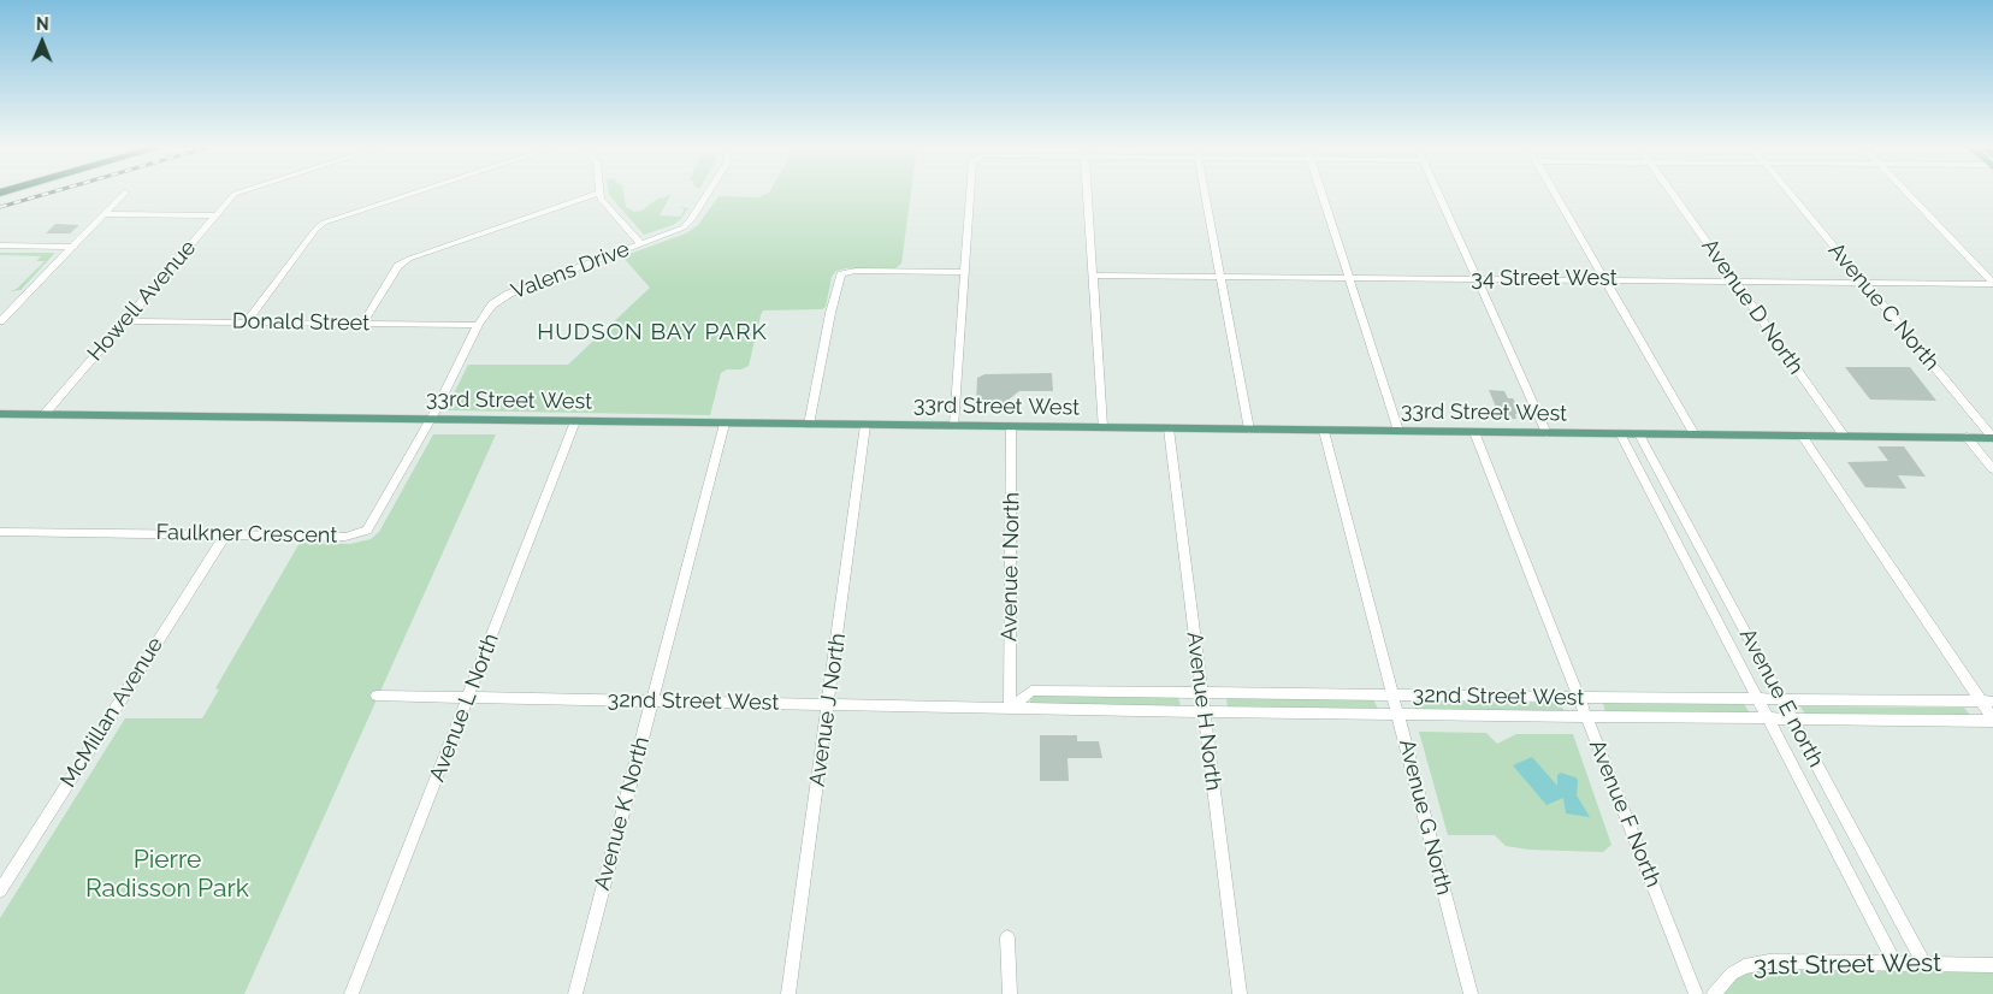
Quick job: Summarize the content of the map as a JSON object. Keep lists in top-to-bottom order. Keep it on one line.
{"streets":{"main road":["33rd Street West"],"street":["Valens Drive","34 Street West","Howell Avenue","Avenue D North","Avenue C North","Donald Street","Faulkner Crescent","Avenue I North","32nd Street West","Avenue E north","Avenue L North","Avenue J North","Avenue H North","McMillan Avenue","Avenue K North","Avenue F North","Avenue G North","31st Street West"]},"crossings":[["Valens Drive","Donald Street"],["Valens Drive","33rd Street West"],["Valens Drive","Faulkner Crescent"],["34 Street West","Avenue D North"],["34 Street West","Avenue C North"],["Howell Avenue","Donald Street"],["Howell Avenue","33rd Street West"],["Avenue D North","33rd Street West"],["Avenue C North","33rd Street West"],["33rd Street West","Faulkner Crescent"],["33rd Street West","Avenue I North"],["33rd Street West","Avenue E north"],["33rd Street West","Avenue L North"],["33rd Street West","Avenue J North"],["33rd Street West","Avenue H North"],["33rd Street West","Avenue K North"],["33rd Street West","Avenue F North"],["33rd Street West","Avenue G North"],["Faulkner Crescent","McMillan Avenue"],["Avenue I North","32nd Street West"],["32nd Street West","Avenue E north"],["32nd Street West","Avenue L North"],["32nd Street West","Avenue J North"],["32nd Street West","Avenue H North"],["32nd Street West","Avenue K North"],["32nd Street West","Avenue F North"],["32nd Street West","Avenue G North"],["Avenue E north","31st Street West"]],"districts":["HUDSON BAY PARK"],"parks":["Pierre Radisson Park"],"north":"top"}
